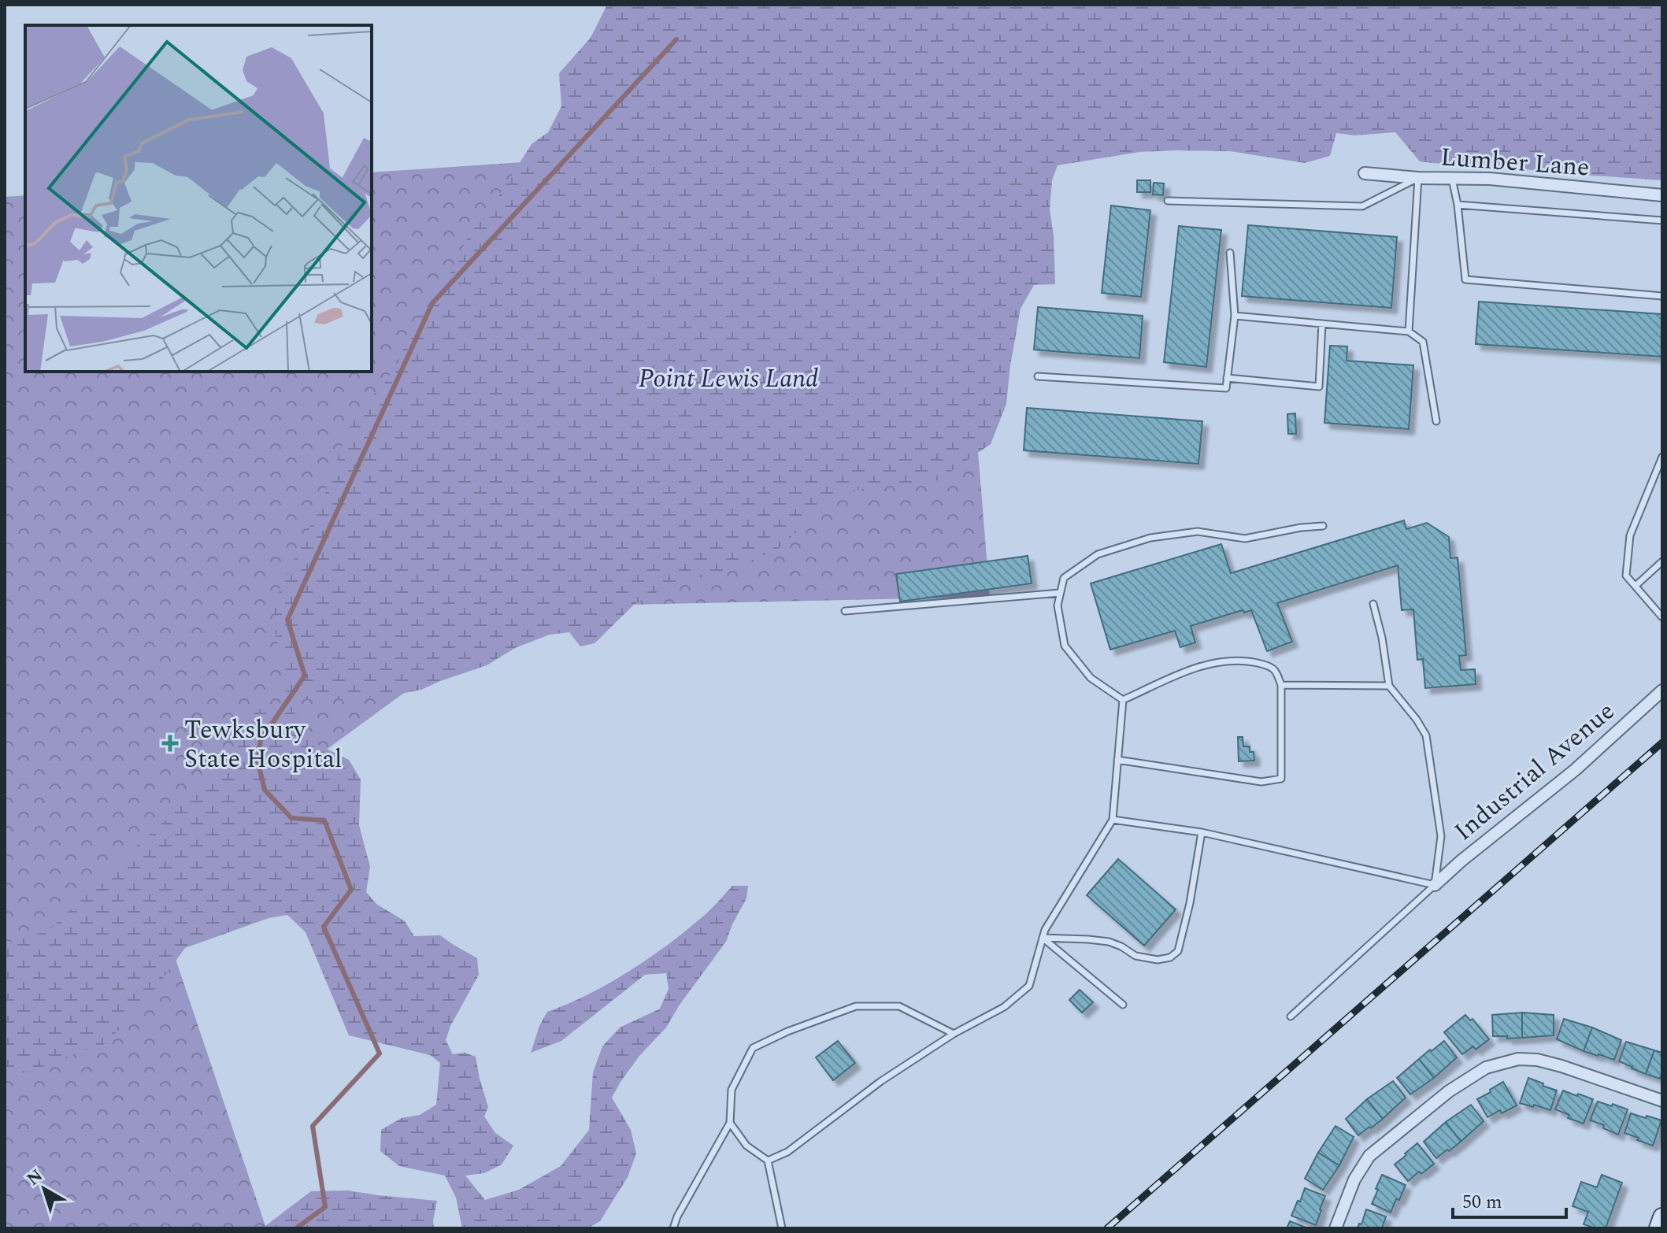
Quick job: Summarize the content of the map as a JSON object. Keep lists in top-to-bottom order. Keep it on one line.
{"streets":{"street":["Lumber Lane","Industrial Avenue"]},"parks":["Point Lewis Land"],"places":{"health":["Tewksbury State Hospital"]},"scale_bar":"50 m","north":"top left"}
